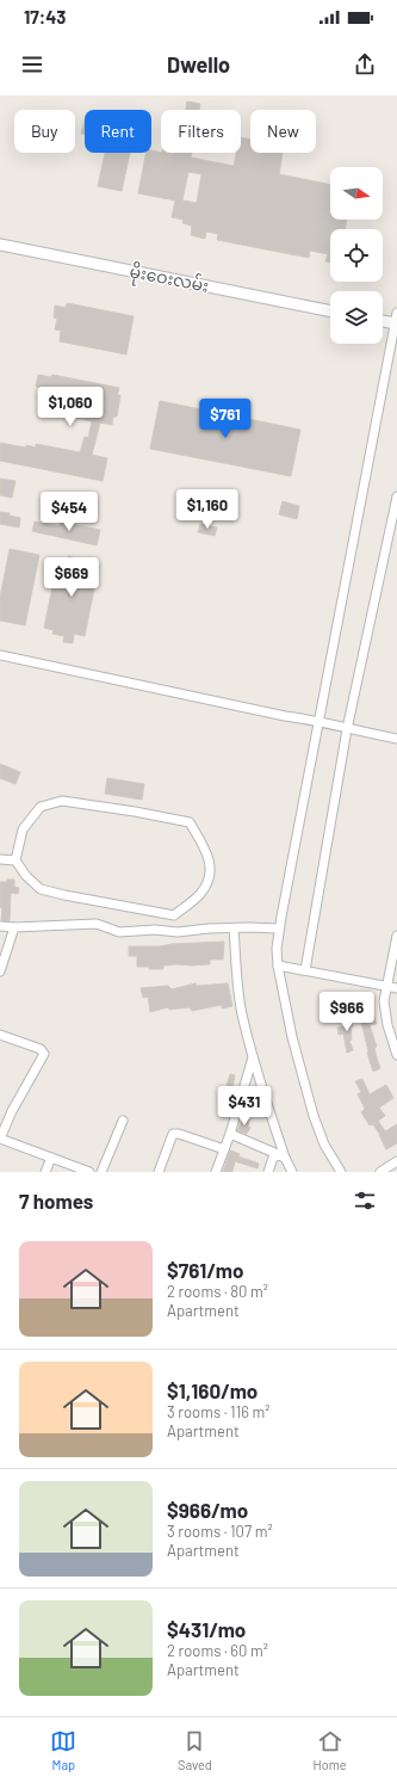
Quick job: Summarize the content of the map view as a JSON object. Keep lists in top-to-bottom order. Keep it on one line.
{"streets":{"street":["မိုးဝေးလမ်း"]},"north":"right","page":{"status":"17:43","header":"Dwello","chip":["Buy","Rent","Filters","New"],"price":["$1,060","$761","$1,160","$454","$669","$966","$431"],"heading":"7 homes","list":[{"name":"$761/mo","note":"2 rooms · 80 m² · Apartment"},{"name":"$1,160/mo","note":"3 rooms · 116 m² · Apartment"},{"name":"$966/mo","note":"3 rooms · 107 m² · Apartment"},{"name":"$431/mo","note":"2 rooms · 60 m² · Apartment"}],"tabs":["Map","Saved","Home"]}}
